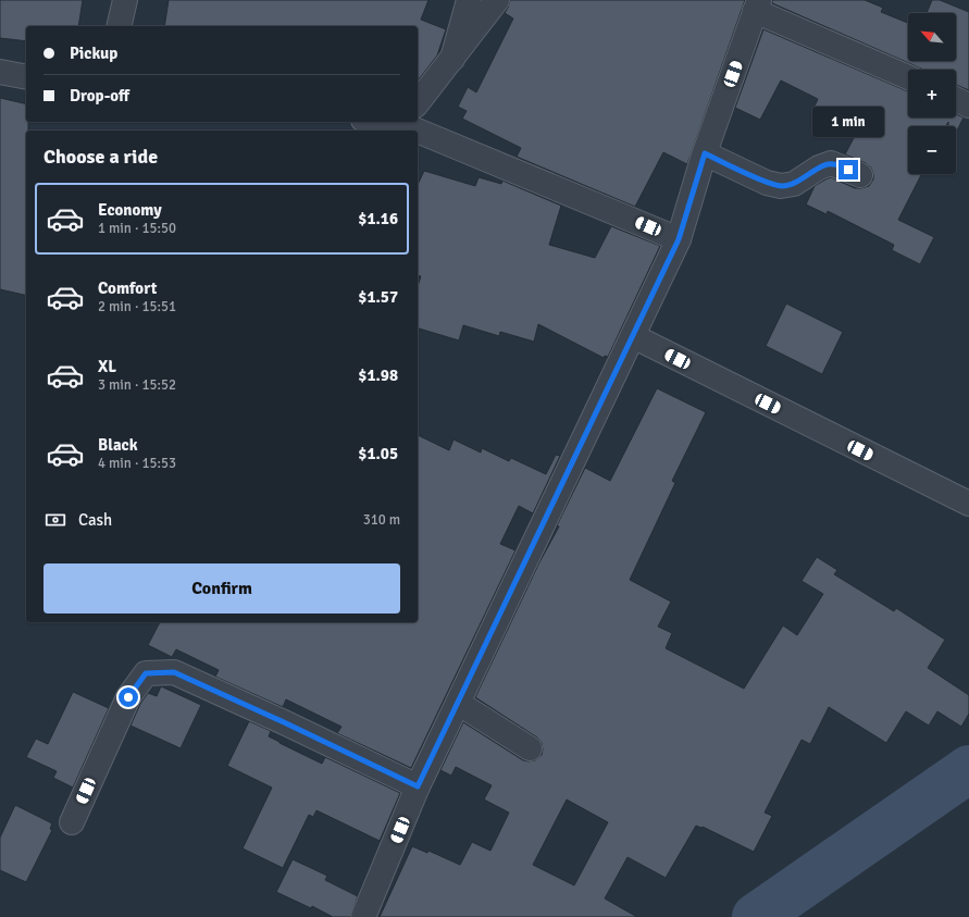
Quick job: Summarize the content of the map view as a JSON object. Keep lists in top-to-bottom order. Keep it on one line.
{"north":"top left","page":{"map_buttons":["+","−"],"banner":["Pickup","Drop-off"],"bubble":"1 min","heading":"Choose a ride","list":[{"name":"Economy","note":"1 min · 15:50","value":"$1.16"},{"name":"Comfort","note":"2 min · 15:51","value":"$1.57"},{"name":"XL","note":"3 min · 15:52","value":"$1.98"},{"name":"Black","note":"4 min · 15:53","value":"$1.05"}],"pay":["Cash","310 m"],"buttons":"Confirm"}}
